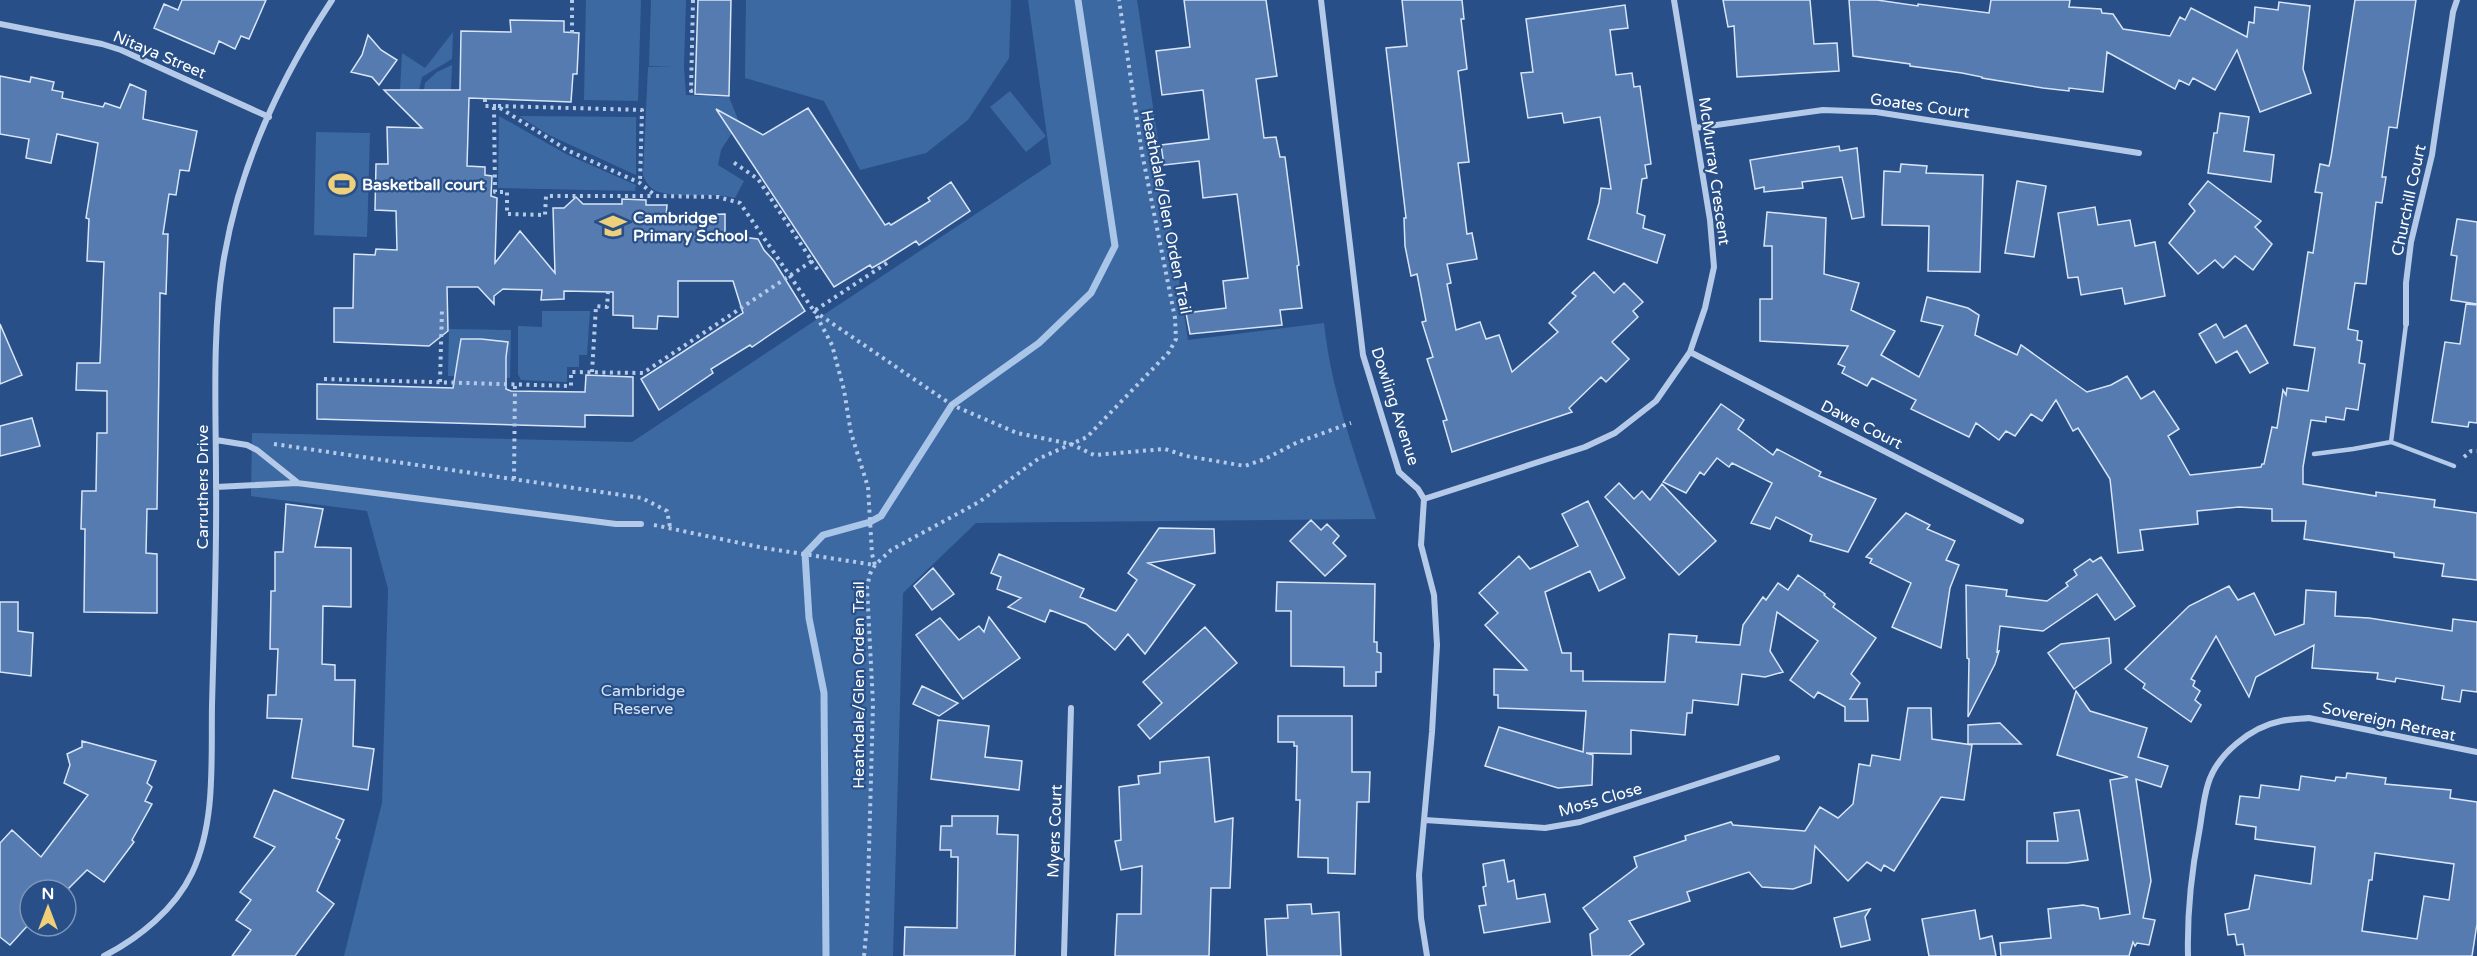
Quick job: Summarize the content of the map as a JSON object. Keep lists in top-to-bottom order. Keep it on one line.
{"streets":{"street":["Nitaya Street","Goates Court","McMurray Crescent","Churchill Court","Dowling Avenue","Dawe Court","Carruthers Drive","Sovereign Retreat","Moss Close","Myers Court"],"path":["Heathdale/Glen Orden Trail"]},"crossings":[["Nitaya Street","Carruthers Drive"],["Goates Court","McMurray Crescent"],["McMurray Crescent","Dowling Avenue"],["McMurray Crescent","Dawe Court"]],"parks":["Cambridge Reserve"],"places":{"sports":["Basketball court"],"school or university":["Cambridge Primary School"]},"north":"top"}
